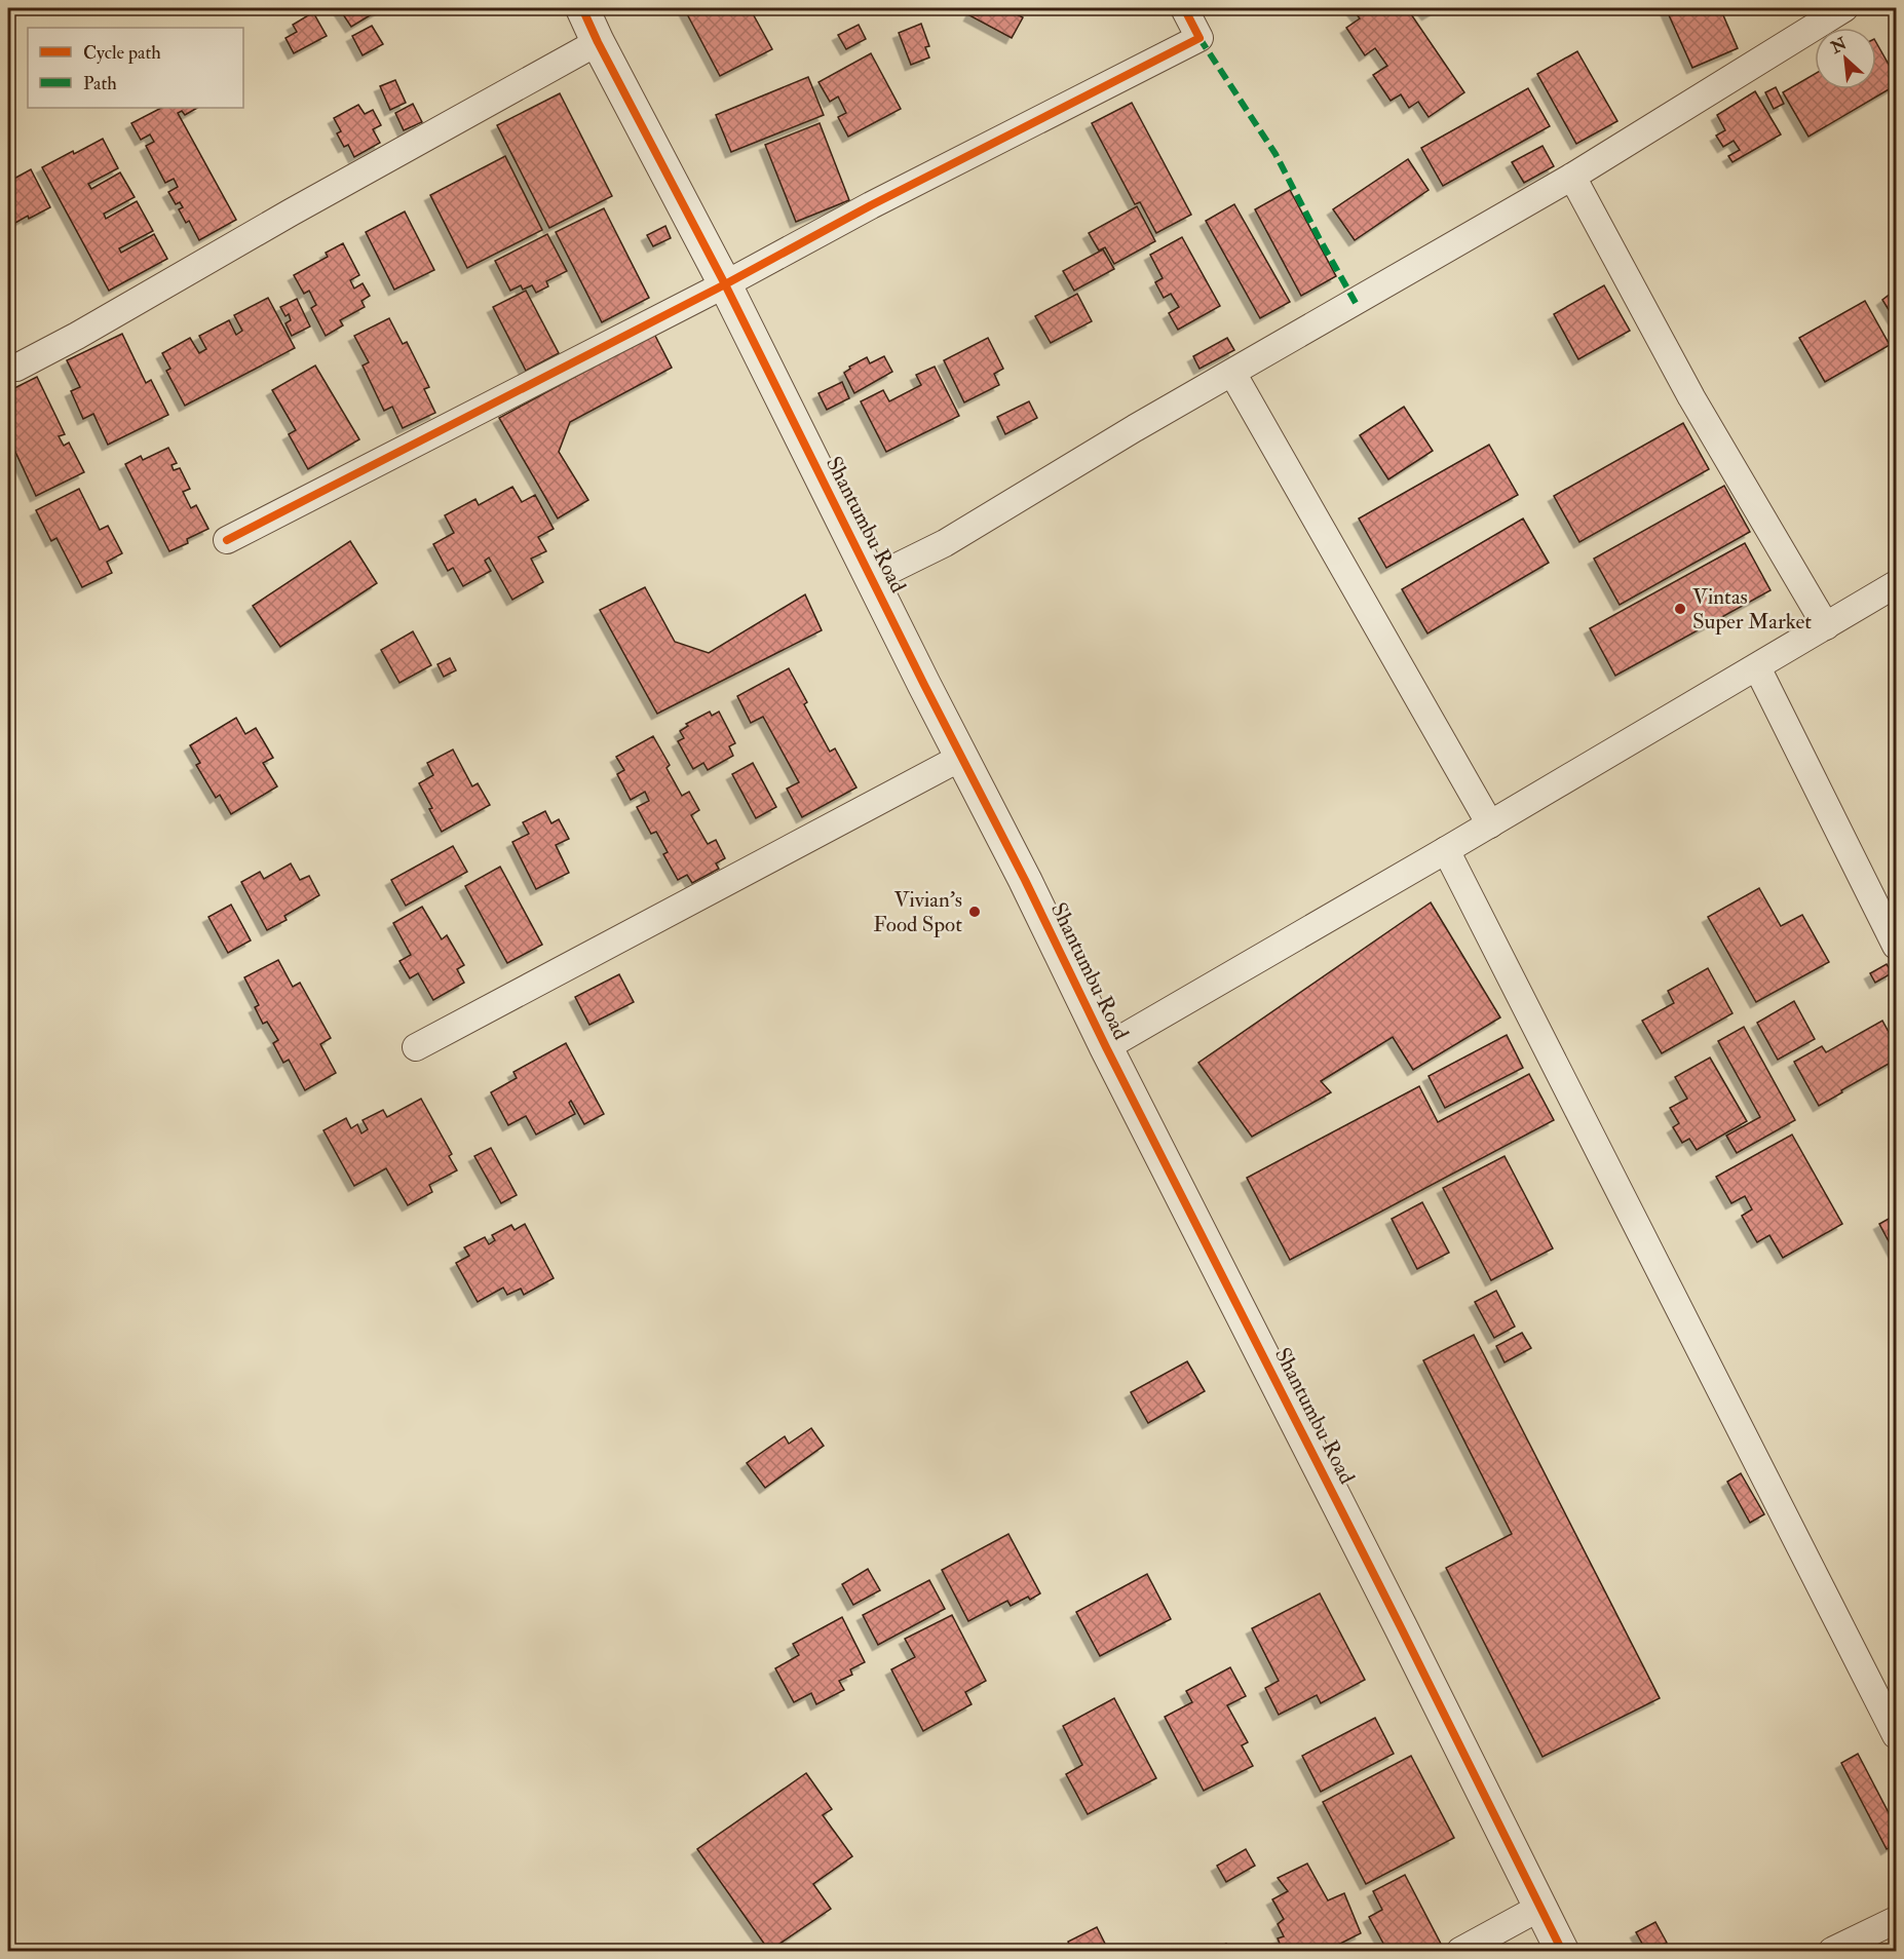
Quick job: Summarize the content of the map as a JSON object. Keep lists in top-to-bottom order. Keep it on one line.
{"streets":{"street":["Shantumbu Road"]},"places":["Vintas Super Market","Vivian’s Food Spot"],"legend":["Cycle path","Path"],"north":"top left"}
